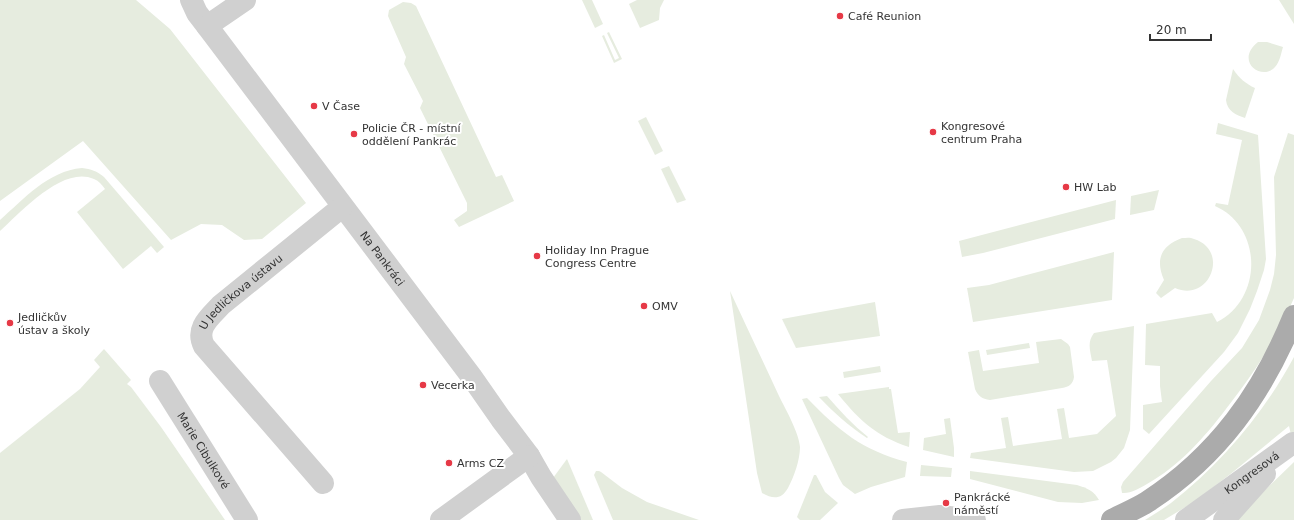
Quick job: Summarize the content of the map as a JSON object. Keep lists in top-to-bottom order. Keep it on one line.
{"streets":{"street":["Na Pankráci","U Jedličkova ústavu","Marie Cibulkové","Kongresová"]},"crossings":[["Na Pankráci","U Jedličkova ústavu"]],"places":["Café Reunion","V Čase","Kongresové centrum Praha","Policie ČR - místní oddělení Pankrác","HW Lab","Holiday Inn Prague Congress Centre","OMV","Jedličkův ústav a školy","Vecerka","Arms CZ","Pankrácké náměstí"],"scale_bar":"20 m"}
